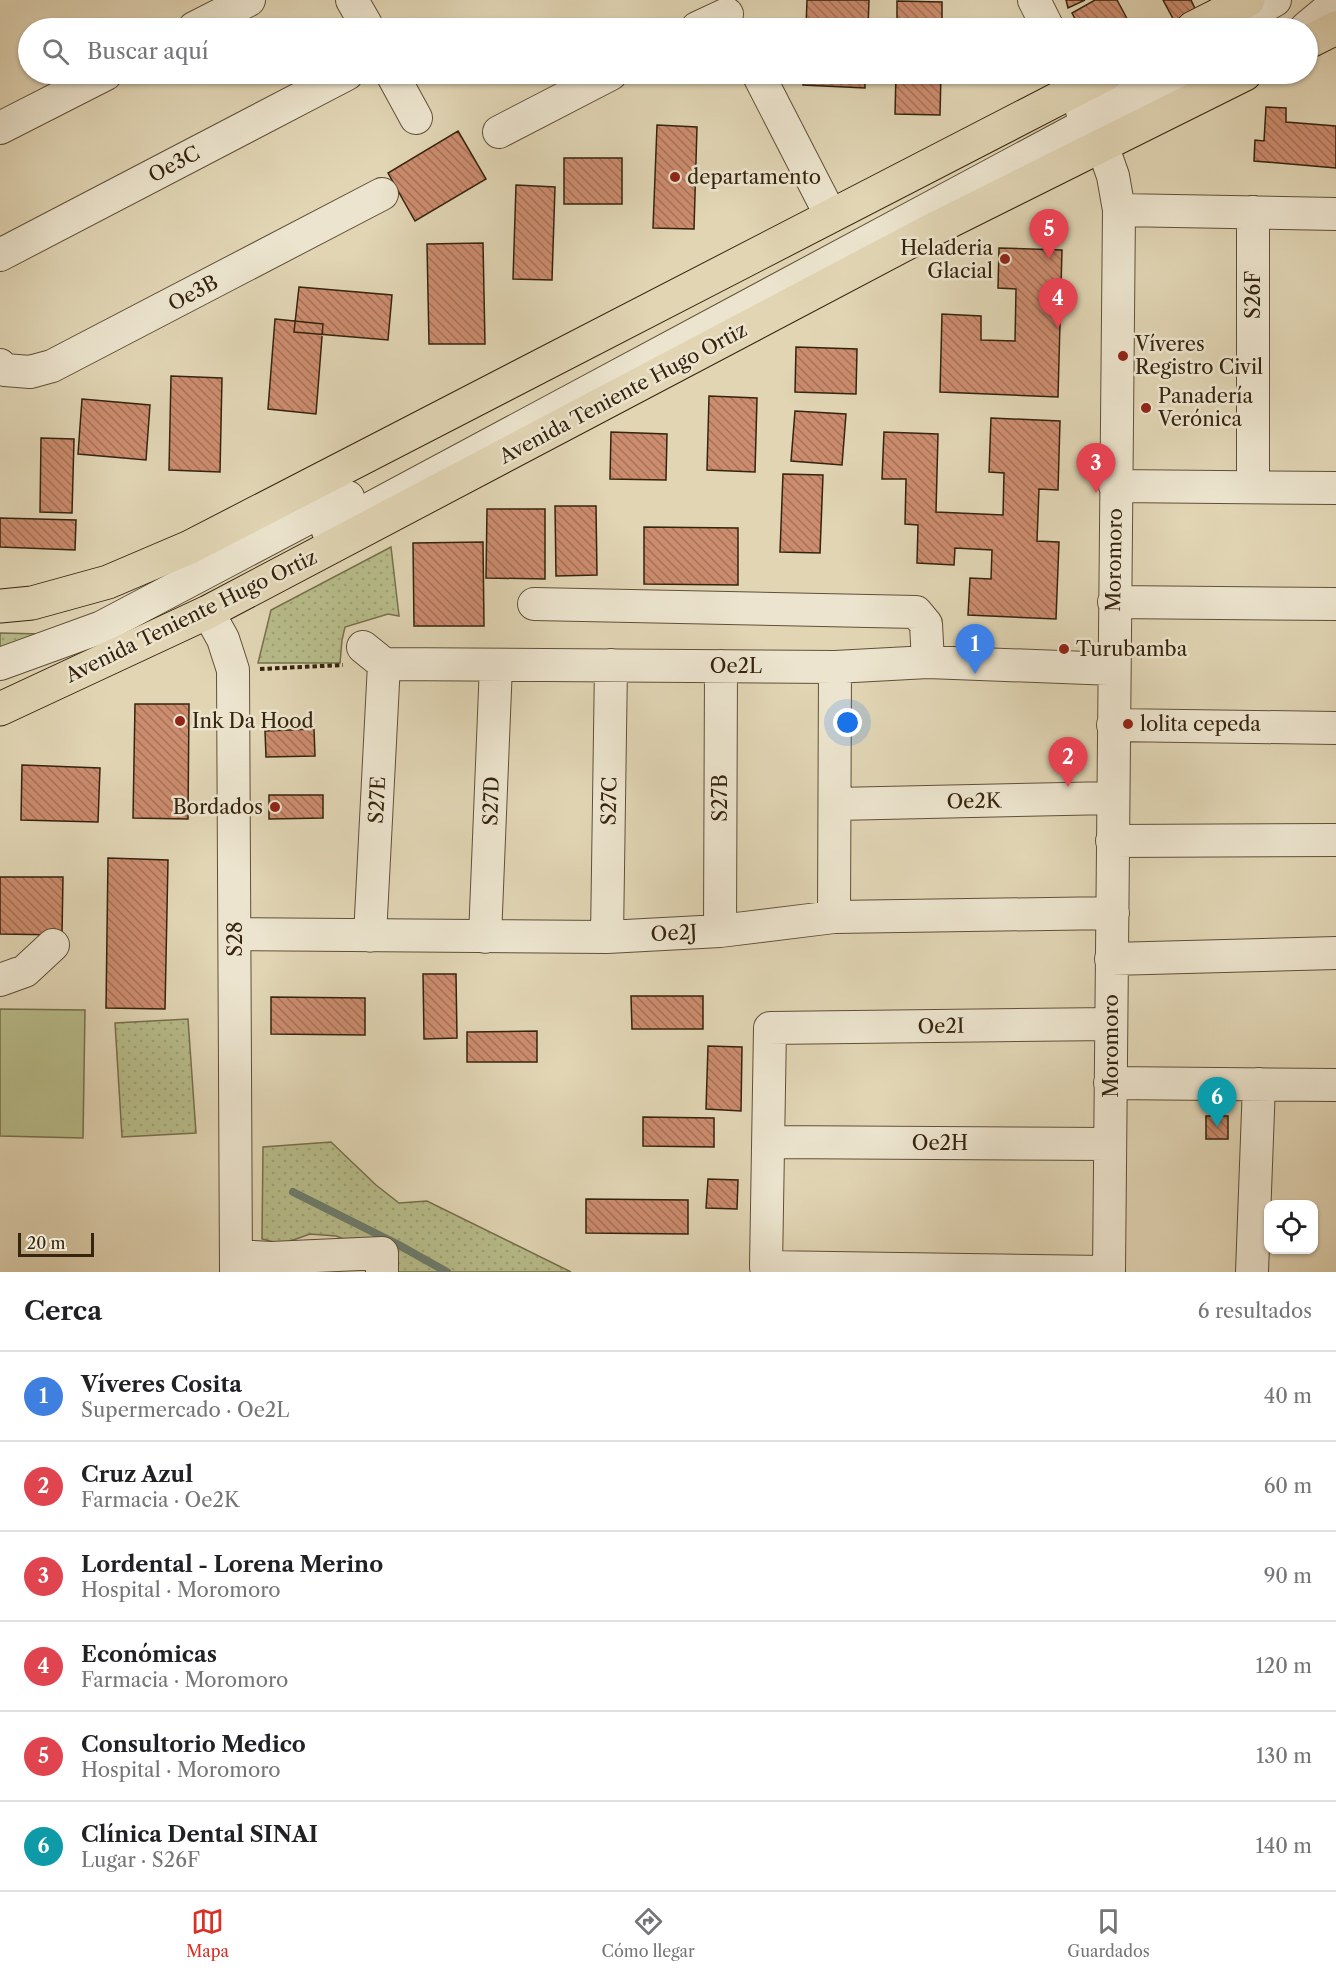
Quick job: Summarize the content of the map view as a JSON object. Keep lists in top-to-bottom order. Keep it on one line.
{"streets":{"main road":["Avenida Teniente Hugo Ortiz"],"street":["Oe3C","Oe3B","S26F","Moromoro","Oe2L","S27B","S27E","S27D","S27C","Oe2K","Oe2J","S28","Oe2I","Oe2H"]},"crossings":[["Avenida Teniente Hugo Ortiz","Moromoro"],["Avenida Teniente Hugo Ortiz","S28"],["Moromoro","Oe2L"],["Moromoro","Oe2K"],["Moromoro","Oe2J"],["Moromoro","Oe2I"],["Moromoro","Oe2H"],["Oe2L","S27B"],["Oe2L","S27E"],["Oe2L","S27D"],["Oe2L","S27C"],["S27B","Oe2J"],["S27E","Oe2J"],["S27D","Oe2J"],["S27C","Oe2J"],["Oe2J","S28"],["Oe2I","Oe2H"]],"places":["departamento","Heladeria Glacial","Víveres Registro Civil","Panadería Verónica","Turubamba","Ink Da Hood","lolita cepeda","Bordados"],"scale_bar":"20 m","page":{"search":"Buscar aquí","pins":["5","4","3","1","2","6"],"scale":"20 m","heading":["Cerca","6 resultados"],"list":[{"mark":"1","name":"Víveres Cosita","note":"Supermercado · Oe2L","value":"40 m"},{"mark":"2","name":"Cruz Azul","note":"Farmacia · Oe2K","value":"60 m"},{"mark":"3","name":"Lordental - Lorena Merino","note":"Hospital · Moromoro","value":"90 m"},{"mark":"4","name":"Económicas","note":"Farmacia · Moromoro","value":"120 m"},{"mark":"5","name":"Consultorio Medico","note":"Hospital · Moromoro","value":"130 m"},{"mark":"6","name":"Clínica Dental SINAI","note":"Lugar · S26F","value":"140 m"}],"nav":["Mapa","Cómo llegar","Guardados"]}}
